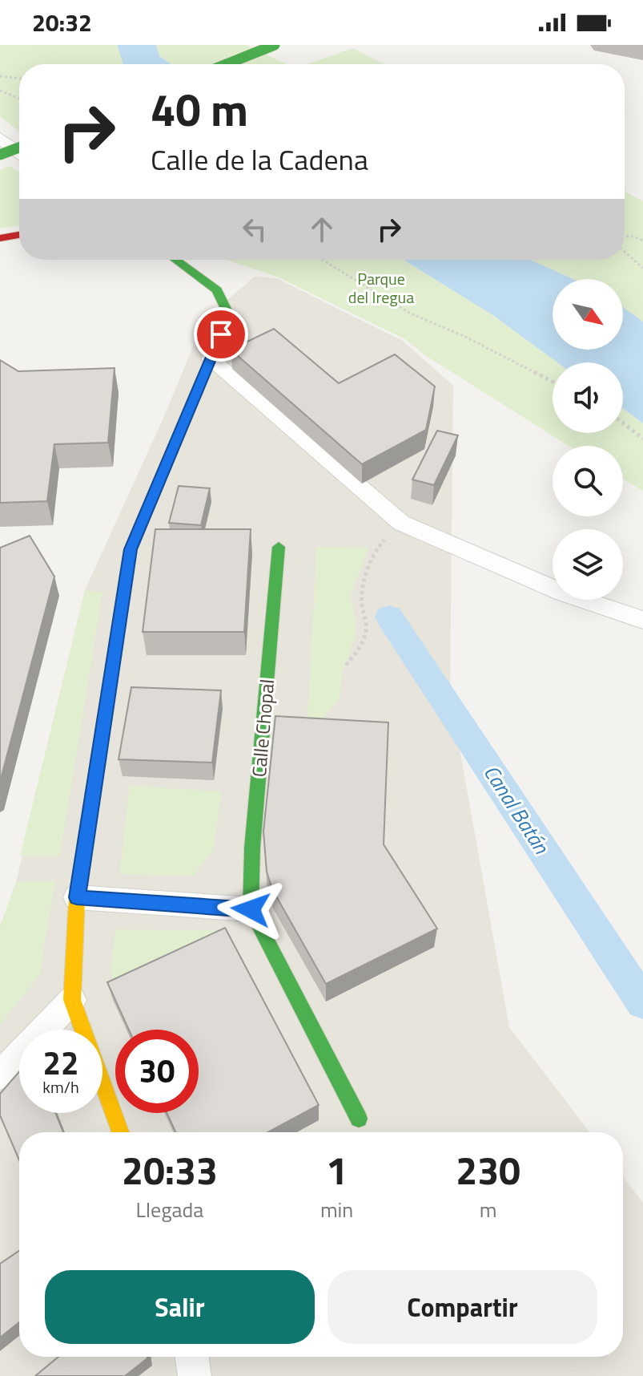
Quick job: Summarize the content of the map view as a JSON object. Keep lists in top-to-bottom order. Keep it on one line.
{"streets":{"street":["Calle Chopal"]},"water":["Canal Batán"],"parks":["Parque del Iregua"],"north":"bottom right","page":{"status":"20:32","turn":["40 m","Calle de la Cadena"],"speed":"22 km/h","limit":"30","eta":["20:33","Llegada","1","min","230","m"],"buttons":["Salir","Compartir"]}}
